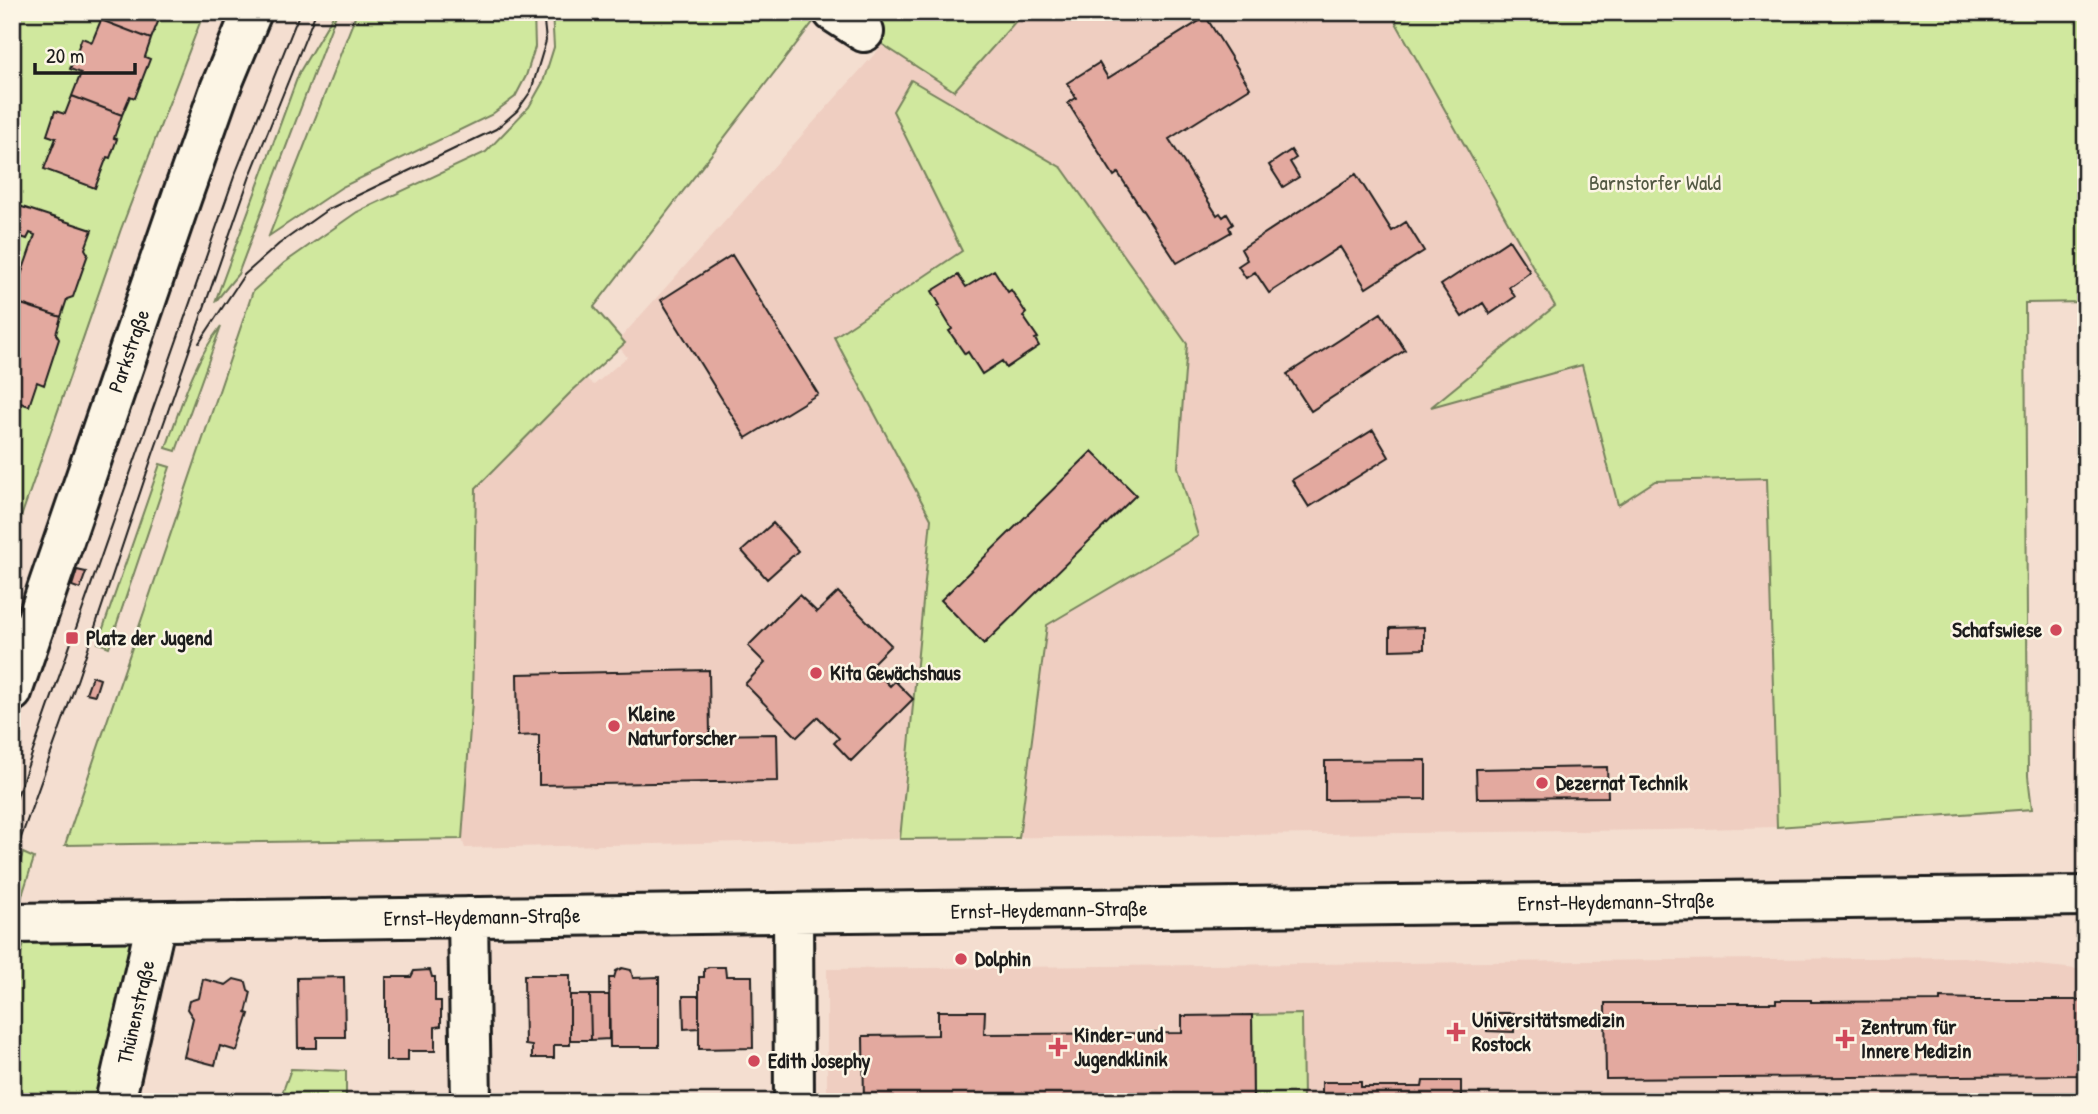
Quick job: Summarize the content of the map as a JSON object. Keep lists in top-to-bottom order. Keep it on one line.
{"streets":{"street":["Parkstraße","Ernst-Heydemann-Straße","Thünenstraße"]},"crossings":[["Ernst-Heydemann-Straße","Thünenstraße"]],"parks":["Barnstorfer Wald"],"places":{"other":["Schafswiese","Kita Gewächshaus","Kleine Naturforscher","Dezernat Technik","Dolphin","Edith Josephy"],"transit":["Platz der Jugend"],"health":["Universitätsmedizin Rostock","Zentrum für Innere Medizin","Kinder- und Jugendklinik"]},"scale_bar":"20 m"}
